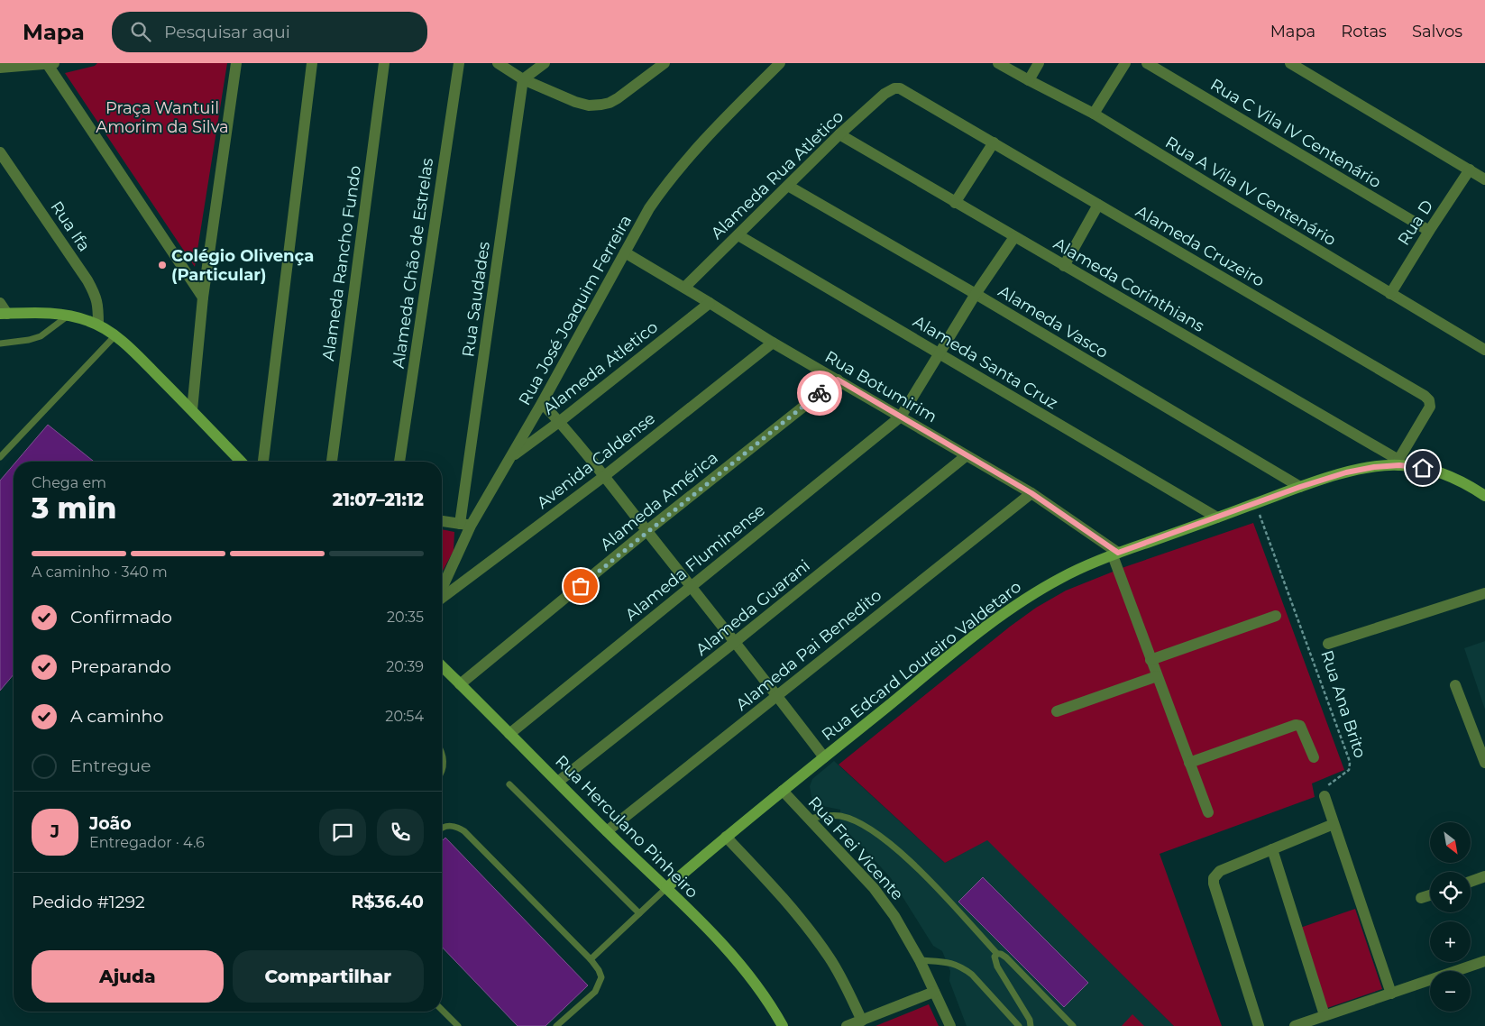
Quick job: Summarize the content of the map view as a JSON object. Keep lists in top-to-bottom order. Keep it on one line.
{"streets":{"street":["Rua C Vila IV Centenário","Alameda Rua Atletico","Rua A Vila IV Centenário","Rua D","Rua Ifa","Alameda Cruzeiro","Alameda Rancho Fundo","Alameda Chão de Estrelas","Alameda Corinthians","Rua Saudades","Rua José Joaquim Ferreira","Alameda Vasco","Alameda Santa Cruz","Alameda Atletico","Rua Botumirim","Avenida Caldense","Alameda América","Alameda Fluminense","Alameda Guarani","Alameda Pai Benedito","Rua Edcard Loureiro Valdetaro","Rua Herculano Pinheiro","Rua Frei Vicente"],"path":["Rua Ana Brito"]},"crossings":[["Rua C Vila IV Centenário","Rua D"],["Alameda Rua Atletico","Alameda Cruzeiro"],["Alameda Rua Atletico","Alameda Corinthians"],["Alameda Rua Atletico","Alameda Vasco"],["Alameda Rua Atletico","Alameda Santa Cruz"],["Alameda Rua Atletico","Rua Botumirim"],["Rua A Vila IV Centenário","Rua D"],["Alameda Cruzeiro","Alameda Corinthians"],["Alameda Cruzeiro","Rua Edcard Loureiro Valdetaro"],["Alameda Corinthians","Alameda Fluminense"],["Alameda Corinthians","Rua Edcard Loureiro Valdetaro"],["Rua Saudades","Rua José Joaquim Ferreira"],["Rua José Joaquim Ferreira","Alameda Atletico"],["Rua José Joaquim Ferreira","Rua Botumirim"],["Alameda Vasco","Alameda Fluminense"],["Alameda Vasco","Rua Edcard Loureiro Valdetaro"],["Alameda Santa Cruz","Alameda Fluminense"],["Alameda Santa Cruz","Rua Edcard Loureiro Valdetaro"],["Alameda Atletico","Rua Botumirim"],["Rua Botumirim","Avenida Caldense"],["Rua Botumirim","Alameda América"],["Rua Botumirim","Alameda Fluminense"],["Rua Botumirim","Alameda Guarani"],["Rua Botumirim","Alameda Pai Benedito"],["Rua Botumirim","Rua Edcard Loureiro Valdetaro"],["Alameda América","Rua Herculano Pinheiro"],["Alameda Fluminense","Rua Herculano Pinheiro"],["Alameda Guarani","Rua Herculano Pinheiro"],["Alameda Pai Benedito","Rua Herculano Pinheiro"],["Rua Edcard Loureiro Valdetaro","Rua Herculano Pinheiro"],["Rua Edcard Loureiro Valdetaro","Rua Frei Vicente"]],"parks":["Praça Wantuil Amorim da Silva"],"places":["Colégio Olivença (Particular)"],"north":"bottom right","page":{"header":"Mapa","search":"Pesquisar aqui","nav":["Mapa","Rotas","Salvos"],"heading":["3 min","Chega em","21:07–21:12"],"panel":["João","Entregador · 4.6","Pedido #1292","R$36.40"],"bar":"A caminho · 340 m","list":[["Confirmado","20:35"],["Preparando","20:39"],["A caminho","20:54"],"Entregue"],"round":"J","map_buttons":["+","−"],"buttons":["Ajuda","Compartilhar"]}}
